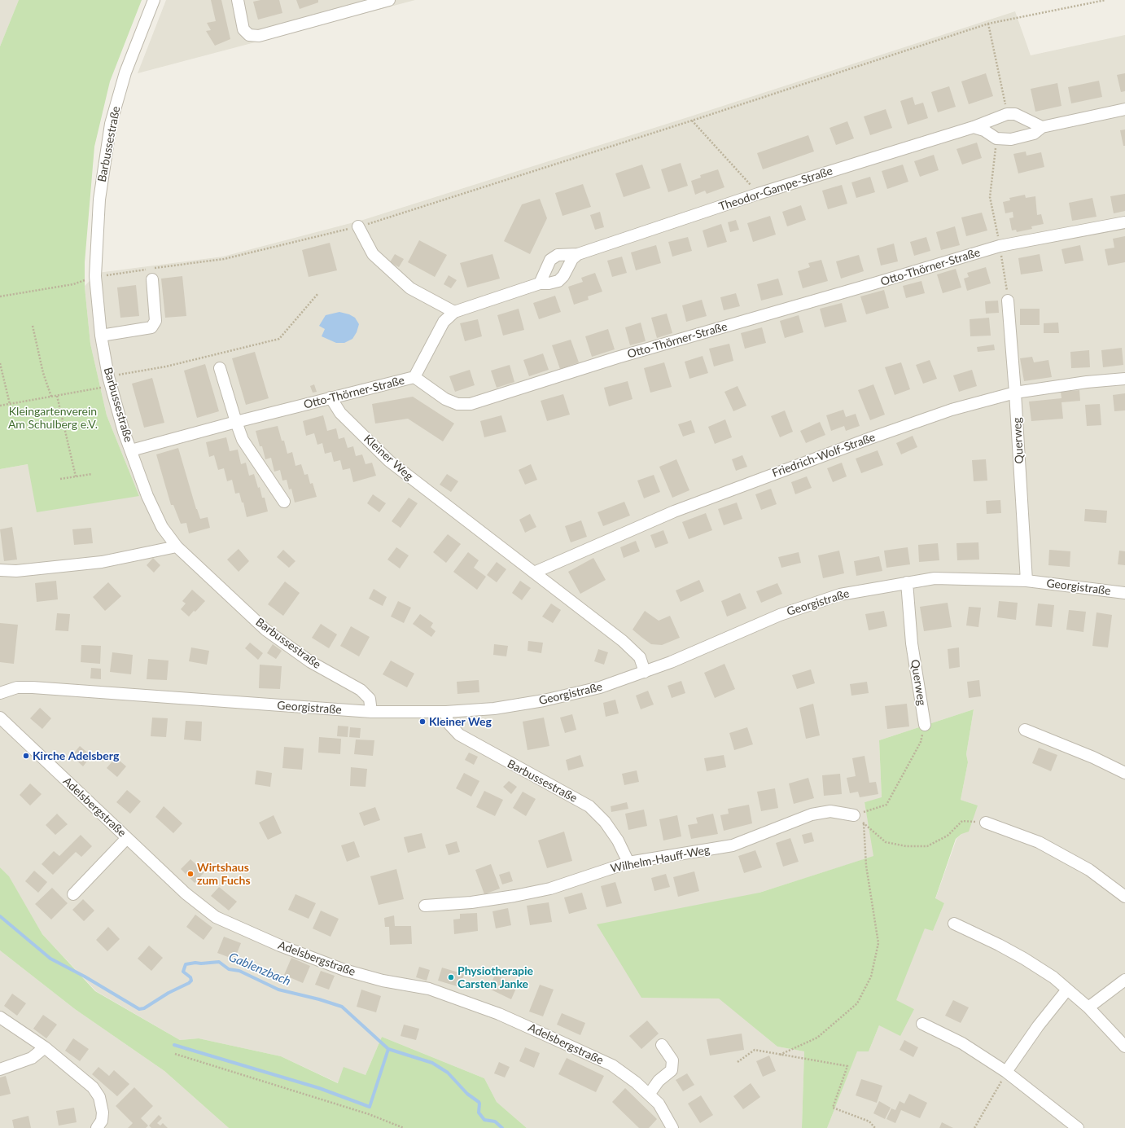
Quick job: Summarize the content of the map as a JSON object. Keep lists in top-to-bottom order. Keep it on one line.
{"streets":{"street":["Barbussestraße","Theodor-Gampe-Straße","Otto-Thörner-Straße","Querweg","Friedrich-Wolf-Straße","Kleiner Weg","Georgistraße","Adelsbergstraße","Wilhelm-Hauff-Weg"]},"crossings":[["Barbussestraße","Otto-Thörner-Straße"],["Barbussestraße","Georgistraße"],["Barbussestraße","Wilhelm-Hauff-Weg"],["Otto-Thörner-Straße","Kleiner Weg"],["Querweg","Friedrich-Wolf-Straße"],["Querweg","Georgistraße"],["Friedrich-Wolf-Straße","Kleiner Weg"],["Kleiner Weg","Georgistraße"]],"water":["Gablenzbach"],"parks":["Kleingartenverein Am Schulberg e.V."],"places":["Kleiner Weg","Kirche Adelsberg","Wirtshaus zum Fuchs","Physiotherapie Carsten Janke"]}
